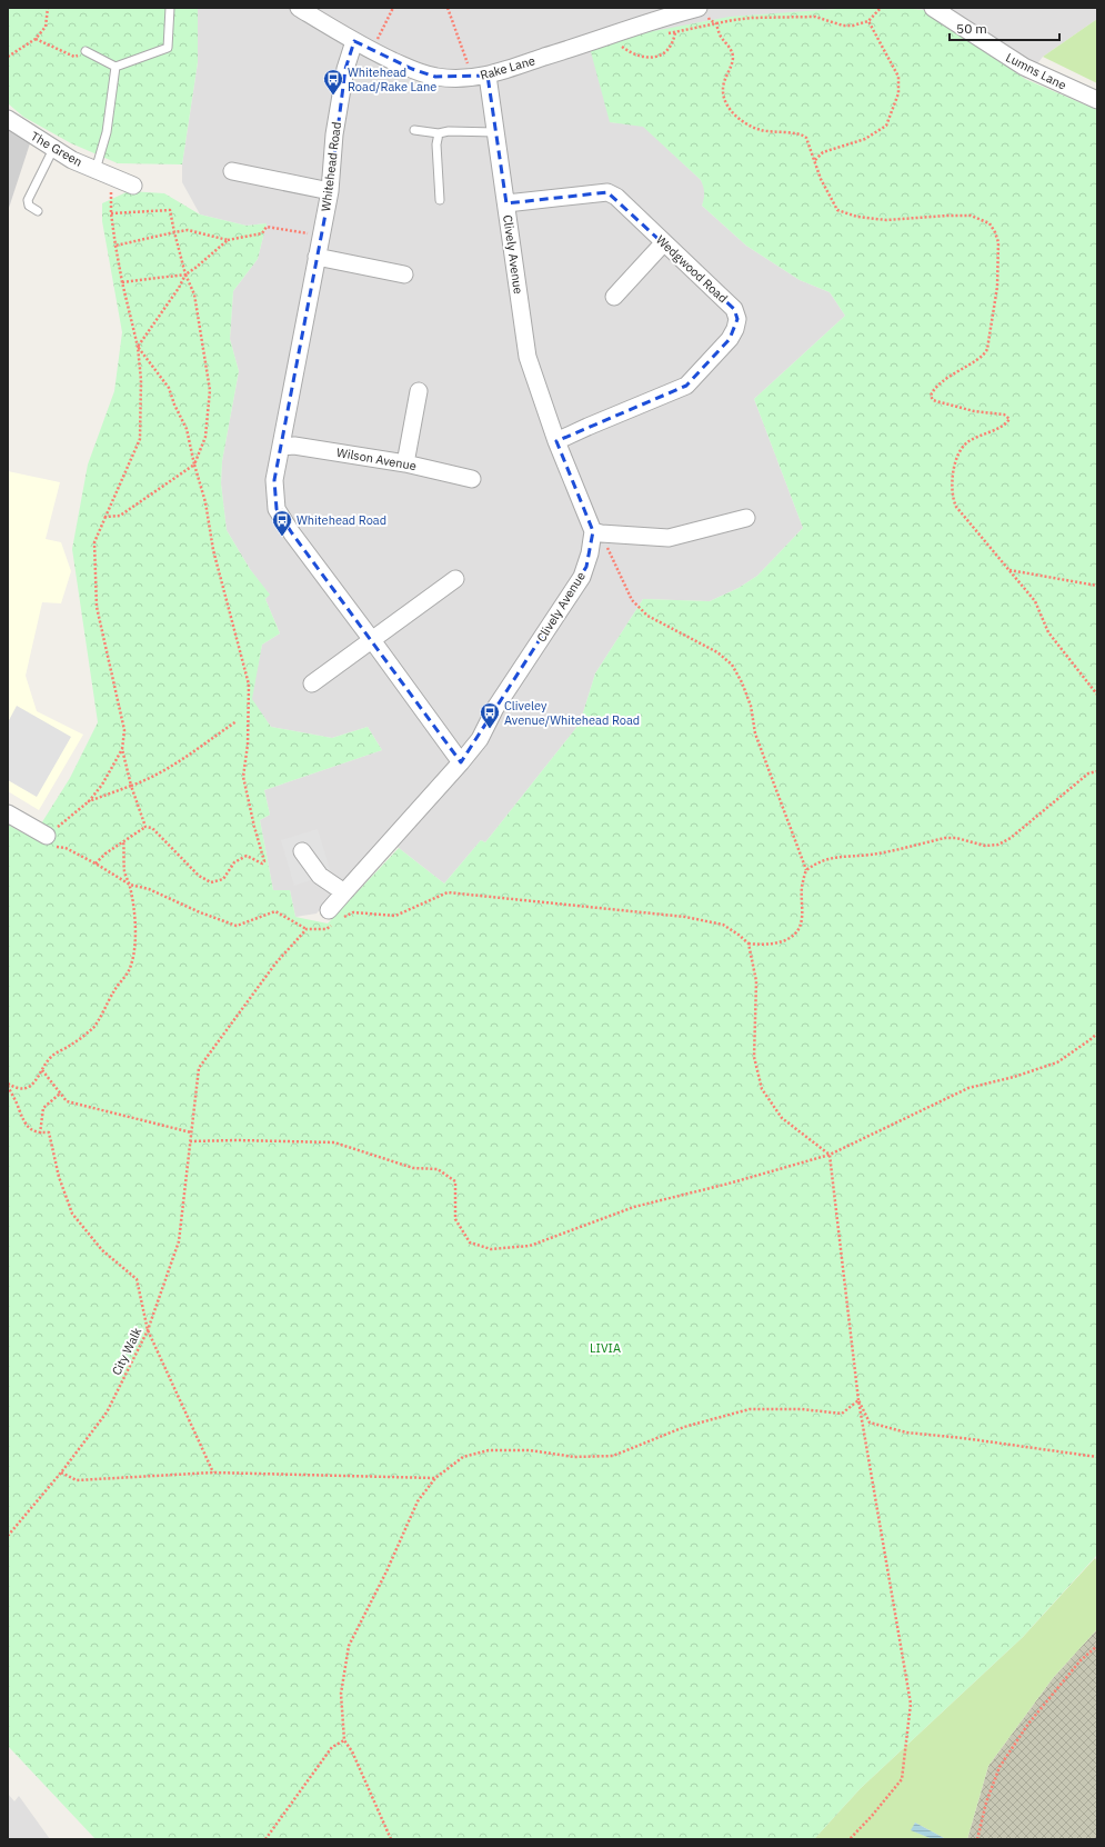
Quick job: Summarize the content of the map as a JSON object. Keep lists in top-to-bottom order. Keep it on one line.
{"streets":{"street":["Rake Lane","Lumns Lane","The Green","Whitehead Road","Clively Avenue","Wedgwood Road","Wilson Avenue"],"path":["City Walk"]},"crossings":[["Rake Lane","Whitehead Road"],["Rake Lane","Clively Avenue"],["Whitehead Road","Clively Avenue"],["Whitehead Road","Wilson Avenue"],["Clively Avenue","Wedgwood Road"]],"parks":["LIVIA"],"places":{"bus stop":["Whitehead Road/Rake Lane","Whitehead Road","Cliveley Avenue/Whitehead Road"]},"scale_bar":"50 m"}
